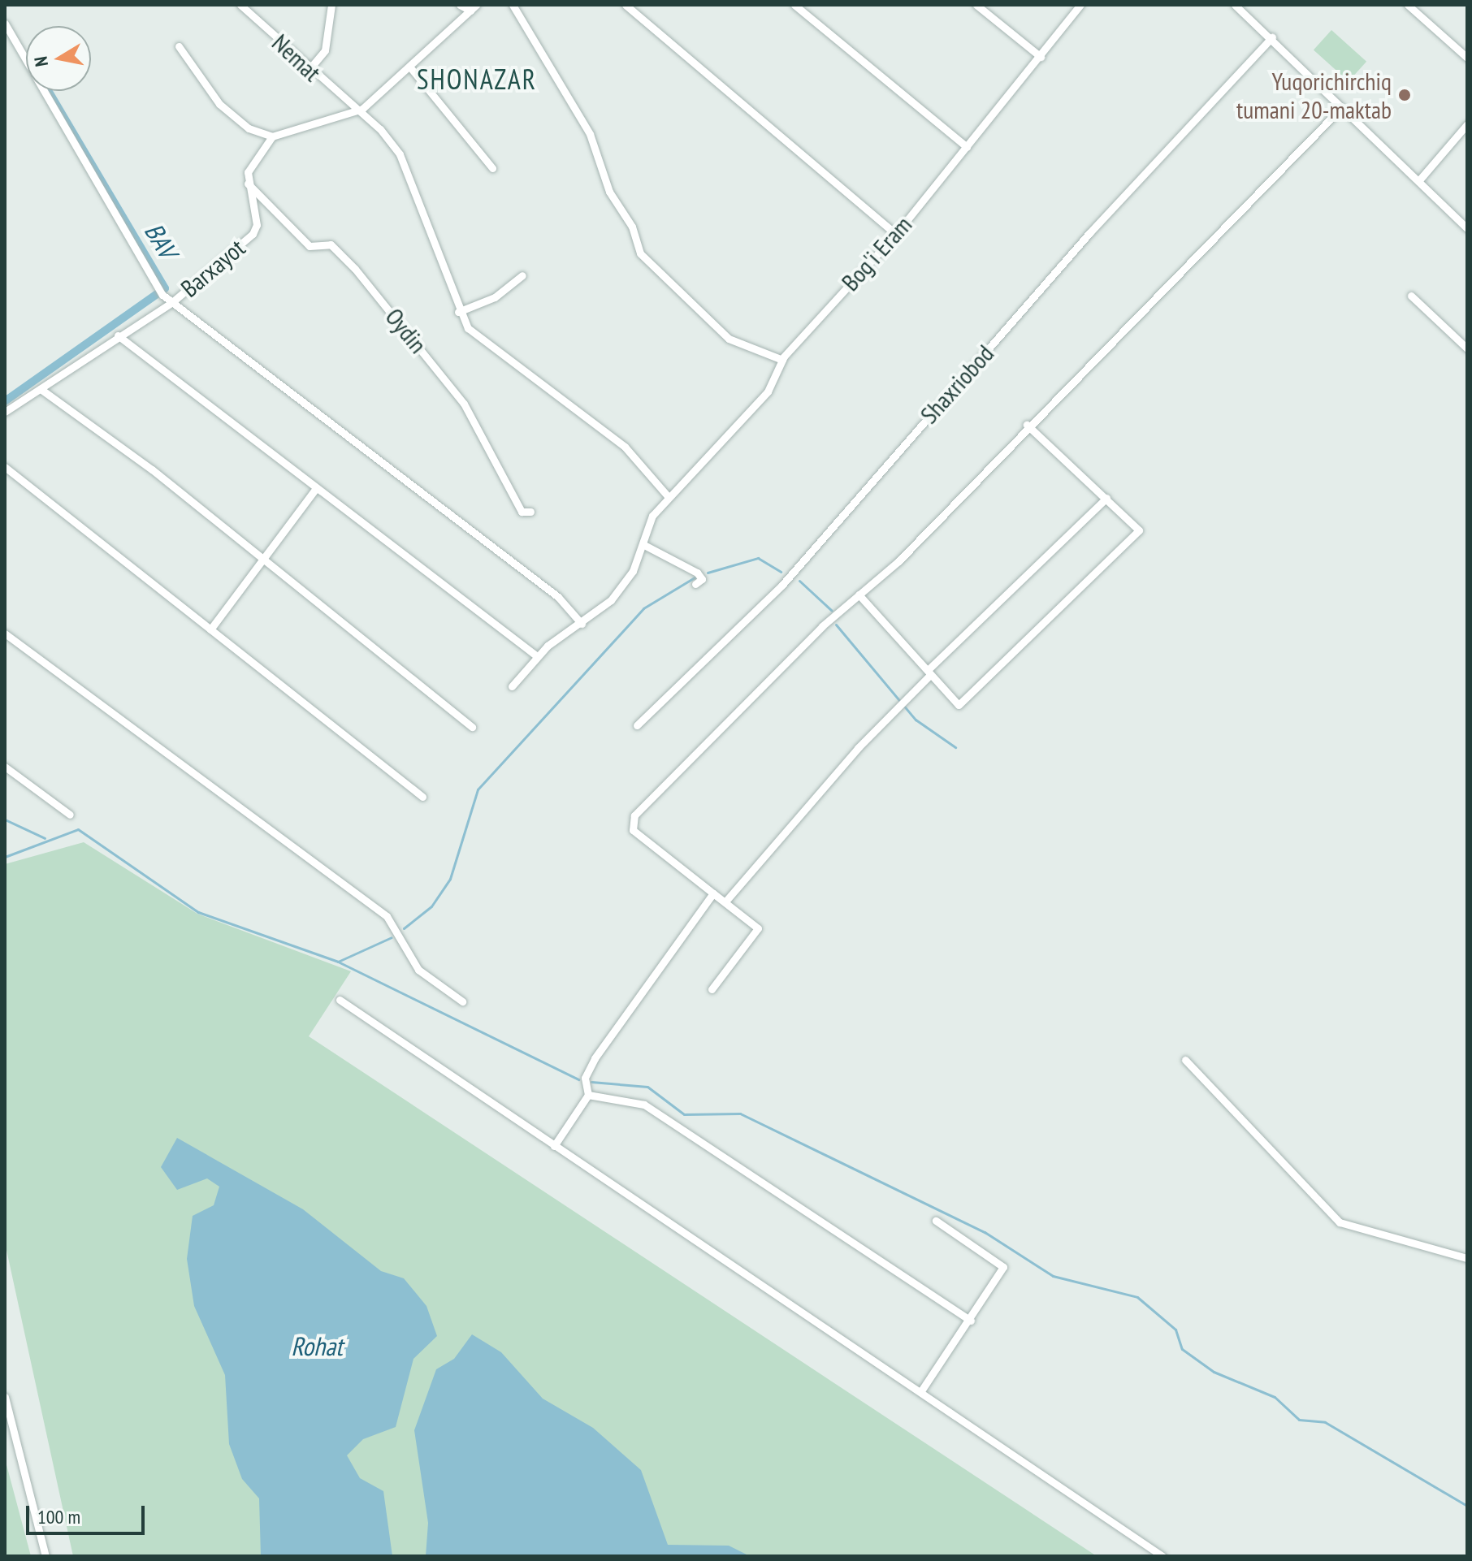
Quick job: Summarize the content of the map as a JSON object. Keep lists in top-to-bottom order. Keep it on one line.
{"streets":{"street":["Nemat","Bog'i Eram","Barxayot","Oydin","Shaxriobod"]},"crossings":[["Nemat","Bog'i Eram"],["Barxayot","Oydin"]],"districts":["SHONAZAR"],"water":["BAV","Rohat"],"places":["Yuqorichirchiq tumani 20-maktab"],"scale_bar":"100 m","north":"left"}
